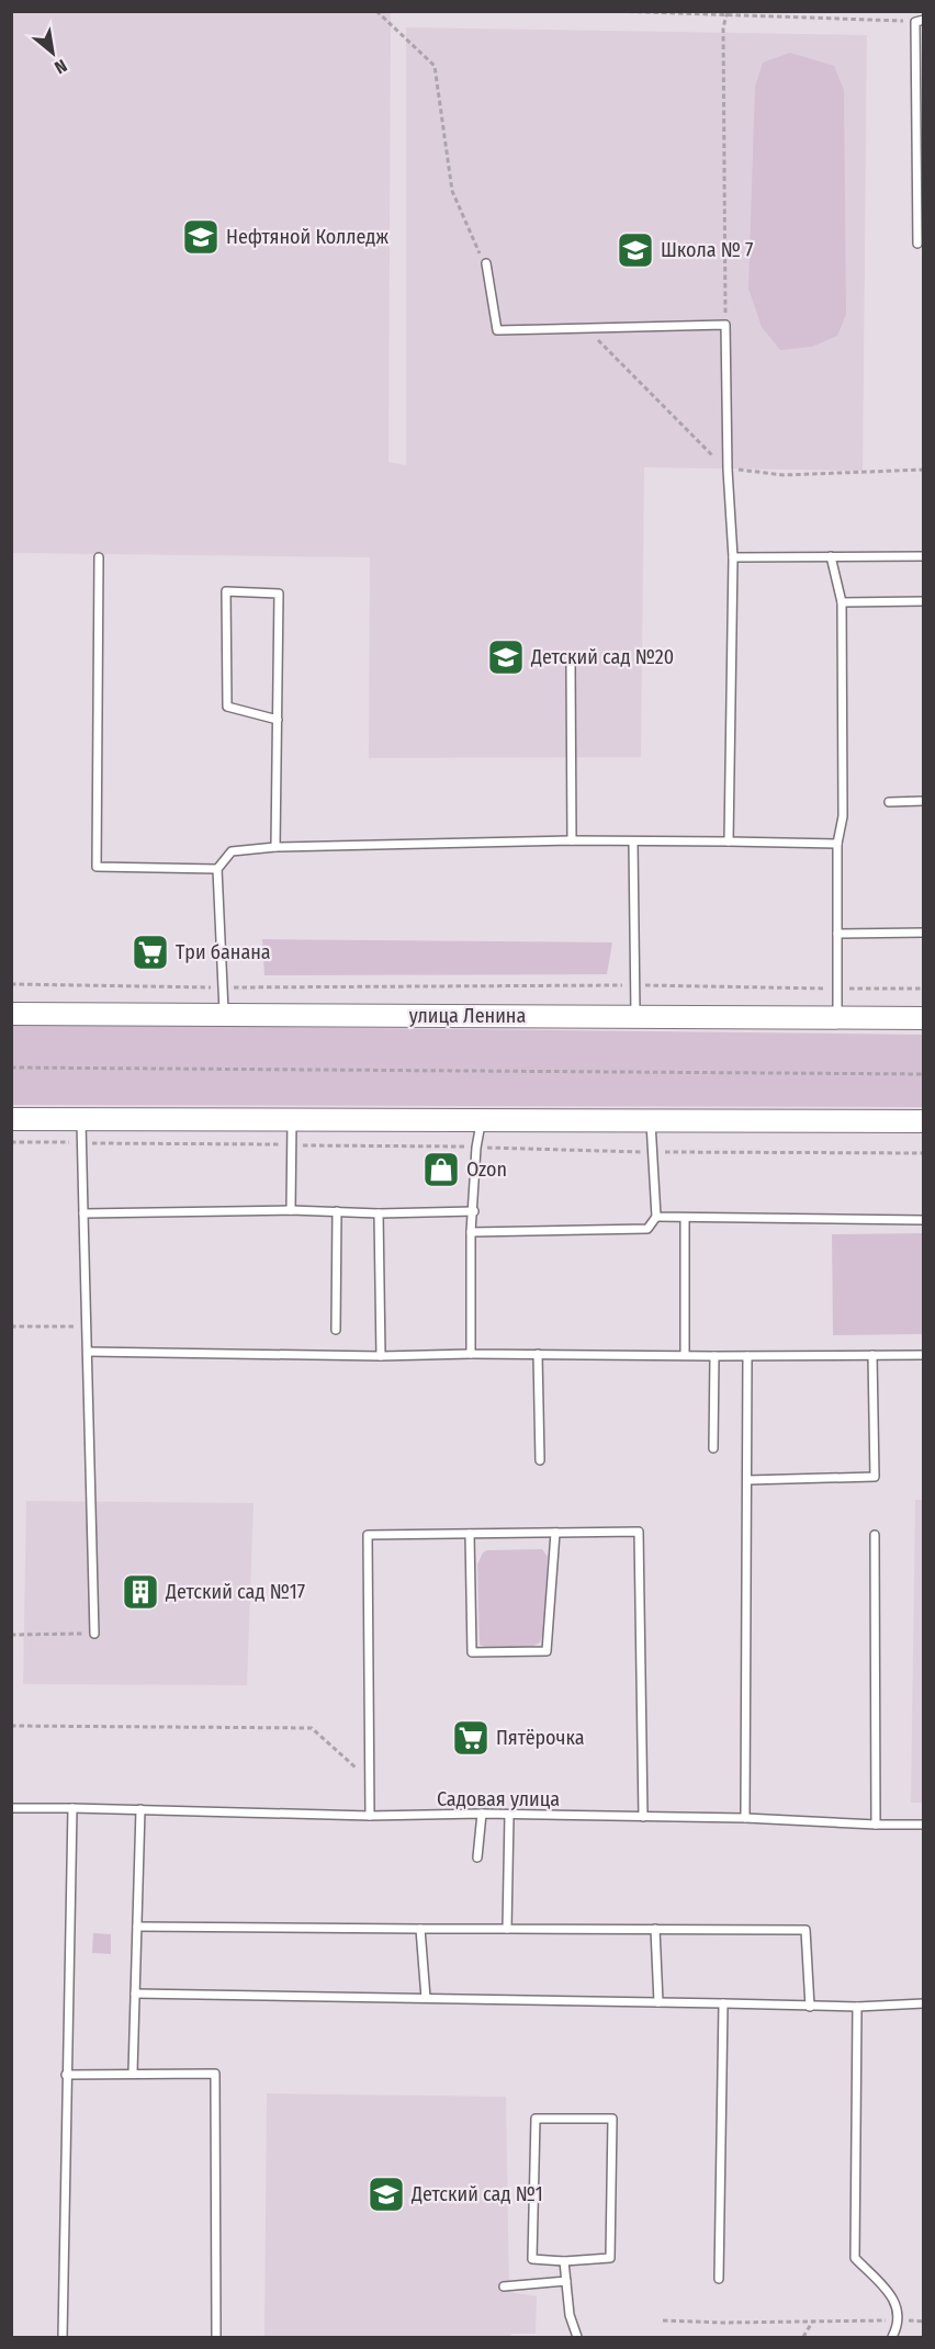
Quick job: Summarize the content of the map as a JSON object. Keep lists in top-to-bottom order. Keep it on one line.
{"streets":{"main road":["улица Ленина"],"lane":["Садовая улица"]},"places":{"school or university":["Нефтяной Колледж","Школа № 7","Детский сад №20","Детский сад №1"],"supermarket":["Три банана","Пятёрочка"],"shop":["Ozon"],"building":["Детский сад №17"]},"north":"bottom right"}
